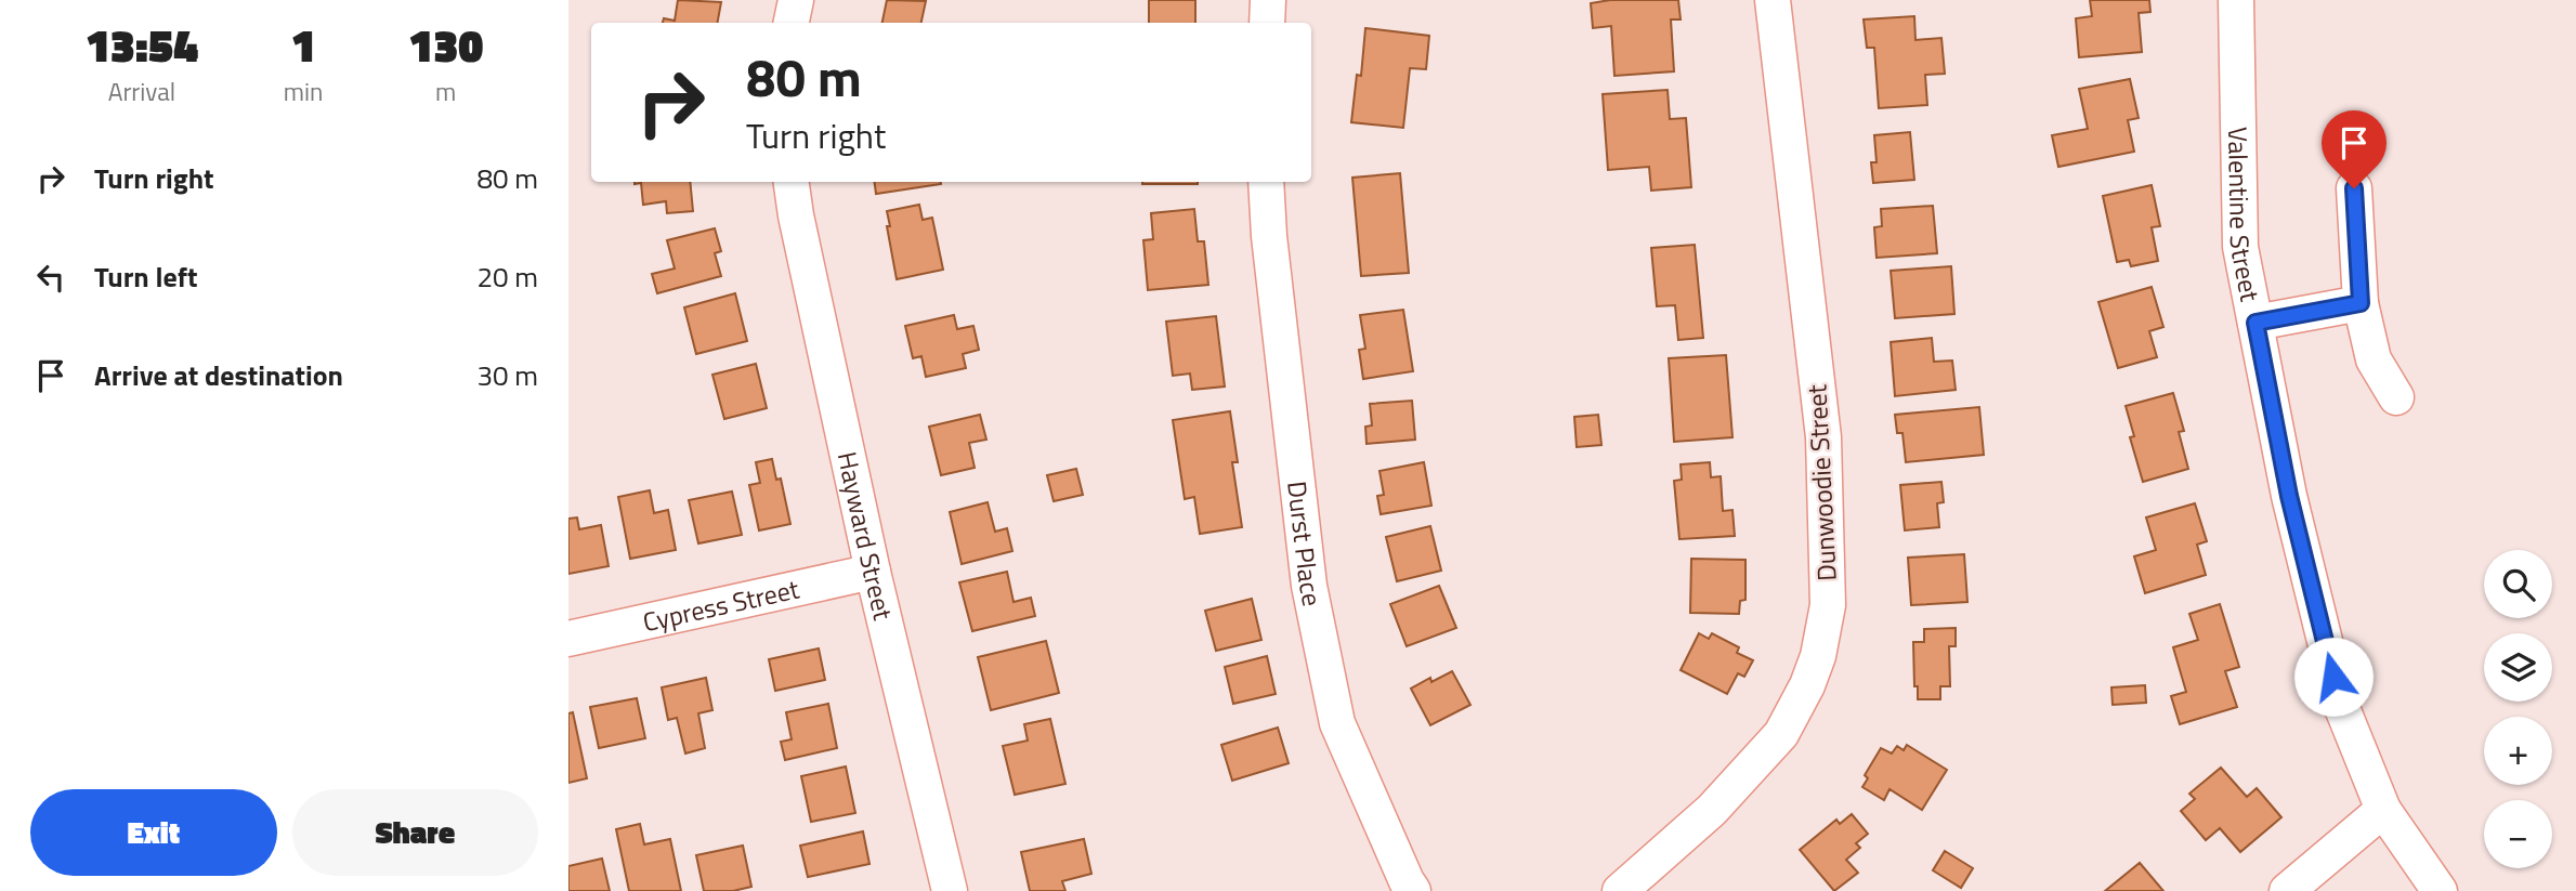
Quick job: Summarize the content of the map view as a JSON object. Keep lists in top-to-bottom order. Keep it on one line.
{"streets":{"street":["Valentine Street","Dunwoodie Street","Hayward Street","Durst Place","Cypress Street"]},"crossings":[["Hayward Street","Cypress Street"]],"page":{"eta":["13:54","Arrival","1","min","130","m"],"turn":["80 m","Turn right"],"list":[{"name":"Turn right","value":"80 m"},{"name":"Turn left","value":"20 m"},{"name":"Arrive at destination","value":"30 m"}],"map_buttons":["+","−"],"buttons":["Exit","Share"]}}
